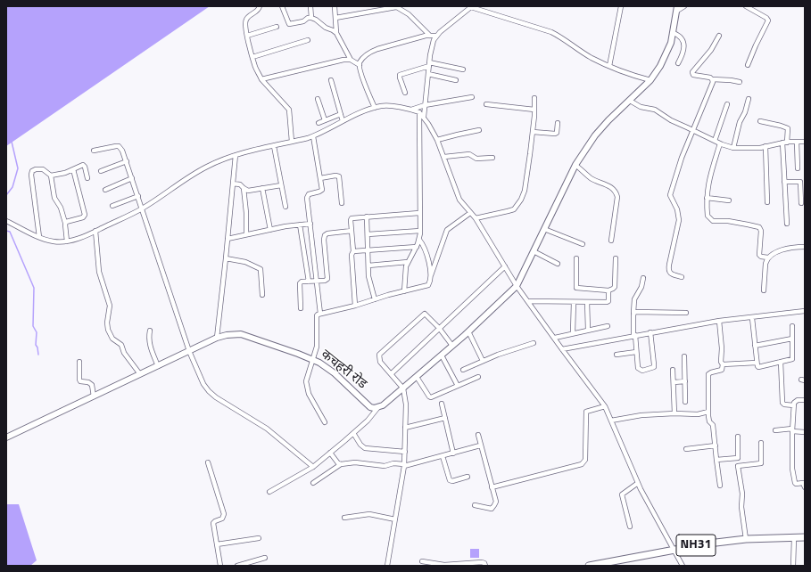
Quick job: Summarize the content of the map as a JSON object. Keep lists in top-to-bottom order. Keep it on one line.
{"streets":{"highway":["NH31"],"main road":["कचहरी रोड"]}}
